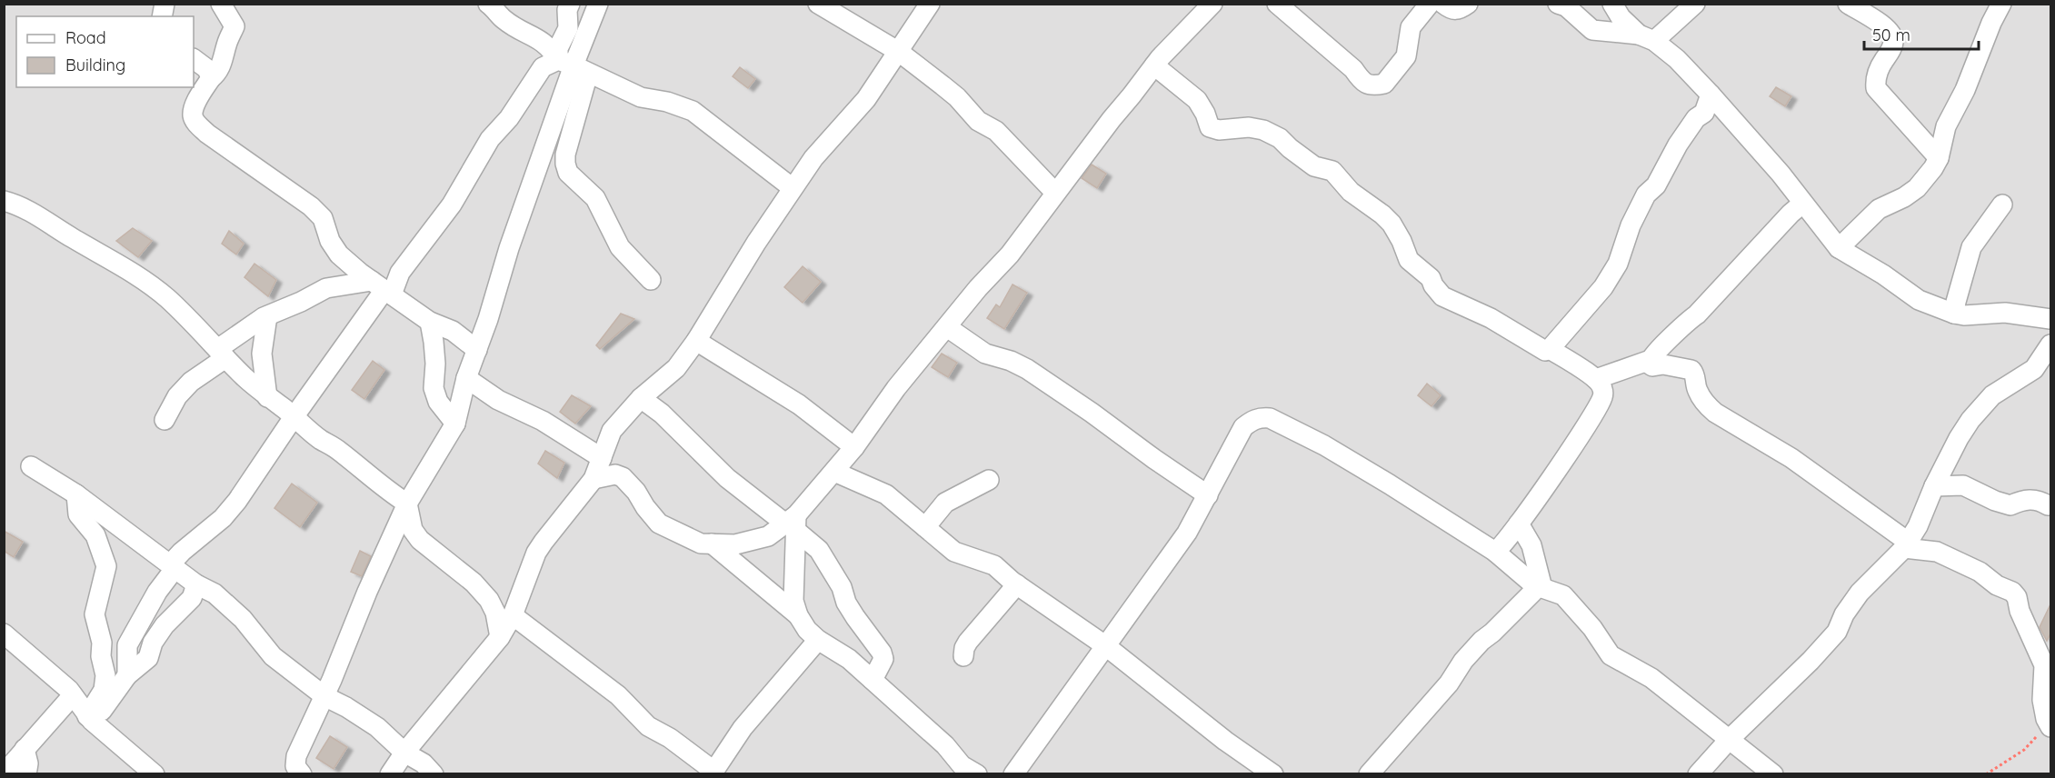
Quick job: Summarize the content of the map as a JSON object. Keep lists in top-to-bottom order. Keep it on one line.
{"legend":["Road","Building"],"scale_bar":"50 m"}
